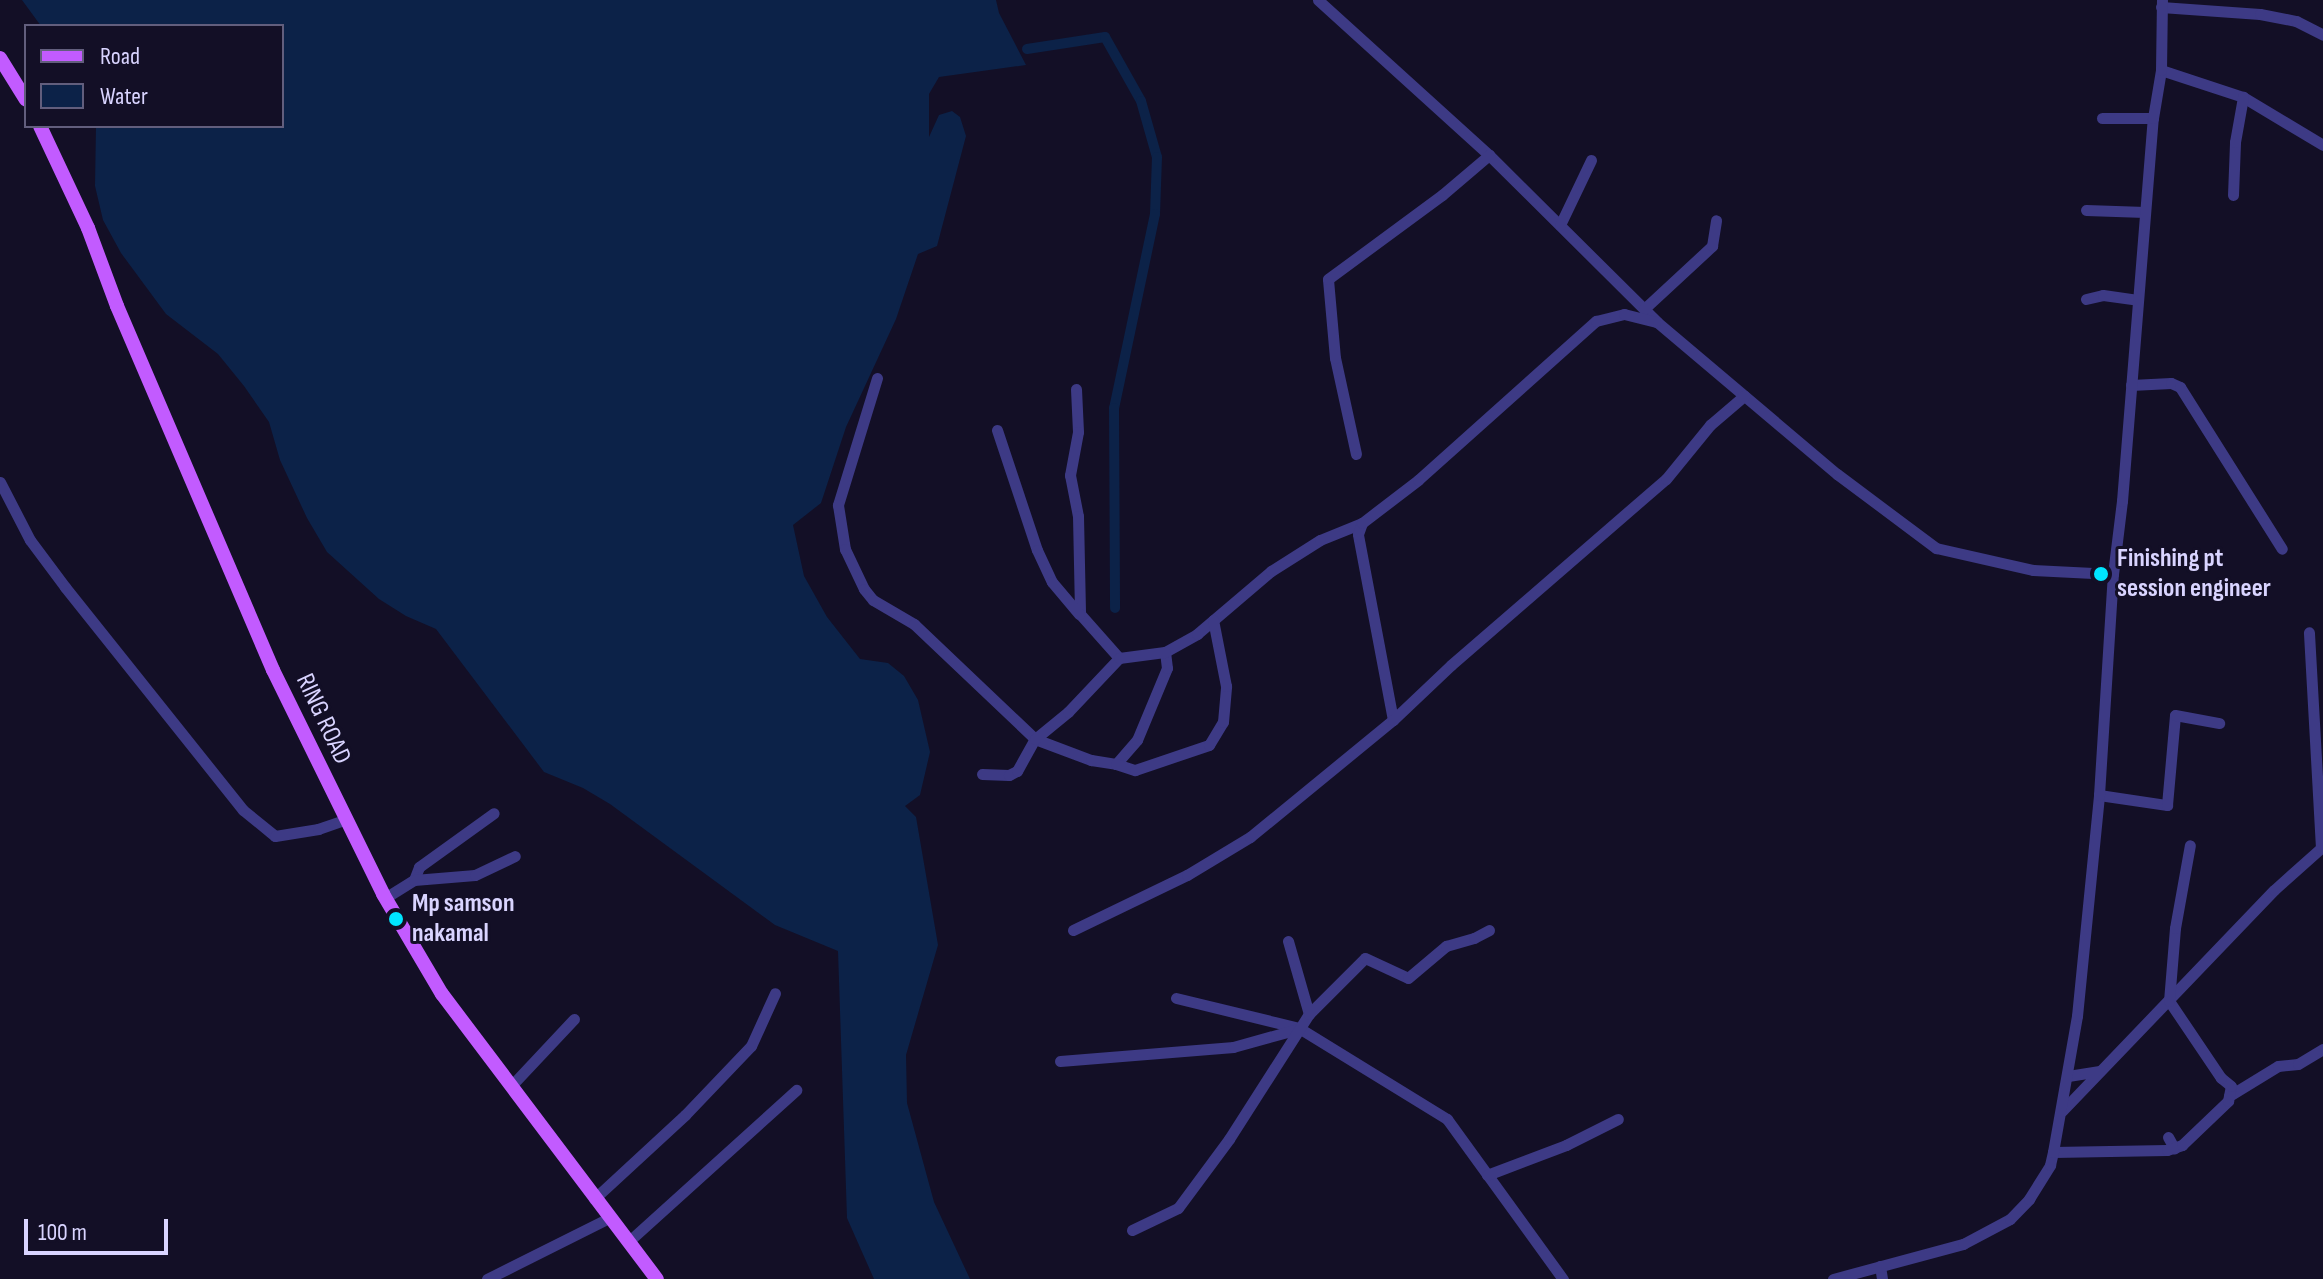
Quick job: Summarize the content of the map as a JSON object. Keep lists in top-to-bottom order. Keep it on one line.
{"streets":{"main road":["RING ROAD"]},"places":["Finishing pt session engineer","Mp samson nakamal"],"legend":["Road","Water"],"scale_bar":"100 m"}
